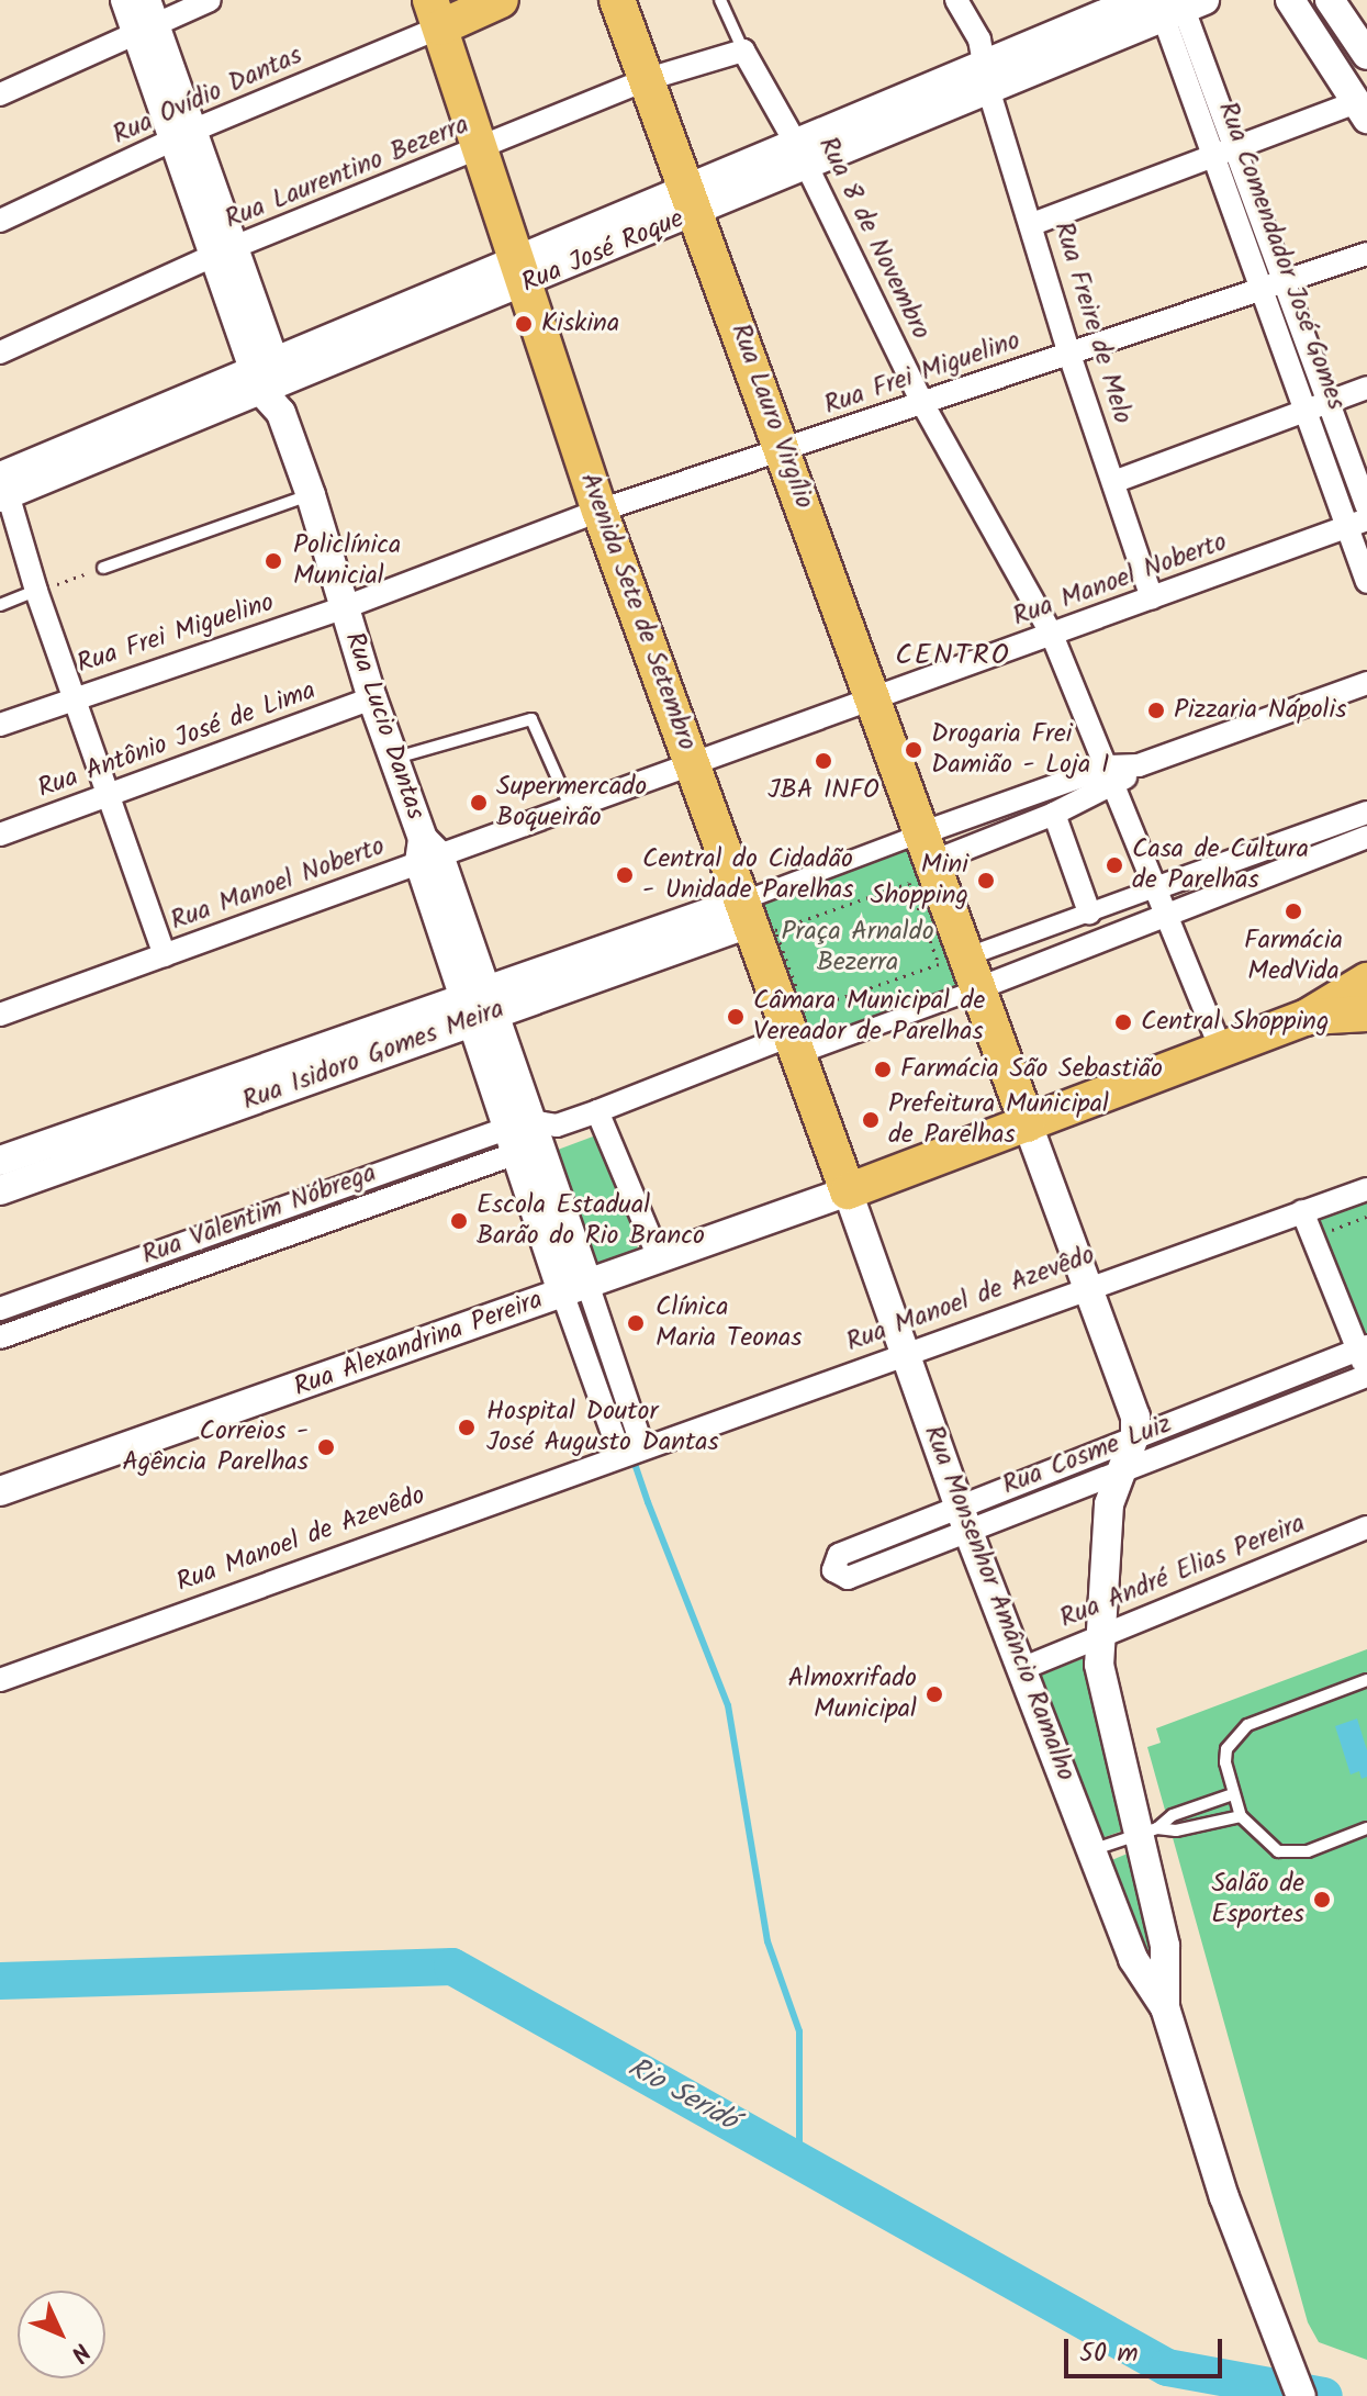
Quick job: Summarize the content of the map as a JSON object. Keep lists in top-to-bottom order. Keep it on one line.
{"streets":{"main road":["Rua Lauro Virgílio","Avenida Sete de Setembro"],"street":["Rua Ovídio Dantas","Rua Laurentino Bezerra","Rua 8 de Novembro","Rua José Roque","Rua Comendador José Gomes","Rua Freire de Melo","Rua Frei Miguelino","Rua Manoel Noberto","Rua Lucio Dantas","Rua Antônio José de Lima","Rua Isidoro Gomes Meira","Rua Valentim Nóbrega","Rua Manoel de Azevêdo","Rua Alexandrina Pereira","Rua Cosme Luiz","Rua André Elias Pereira","Rua Monsenhor Amâncio Ramalho"]},"crossings":[["Rua Ovídio Dantas","Avenida Sete de Setembro"],["Rua Ovídio Dantas","Rua Lucio Dantas"],["Rua Laurentino Bezerra","Rua 8 de Novembro"],["Rua Laurentino Bezerra","Rua Lauro Virgílio"],["Rua Laurentino Bezerra","Avenida Sete de Setembro"],["Rua Laurentino Bezerra","Rua Lucio Dantas"],["Rua 8 de Novembro","Rua José Roque"],["Rua 8 de Novembro","Rua Frei Miguelino"],["Rua 8 de Novembro","Rua Manoel Noberto"],["Rua José Roque","Rua Comendador José Gomes"],["Rua José Roque","Rua Freire de Melo"],["Rua José Roque","Rua Lauro Virgílio"],["Rua José Roque","Avenida Sete de Setembro"],["Rua José Roque","Rua Lucio Dantas"],["Rua Comendador José Gomes","Rua Frei Miguelino"],["Rua Comendador José Gomes","Rua Manoel Noberto"],["Rua Freire de Melo","Rua Frei Miguelino"],["Rua Freire de Melo","Rua Manoel Noberto"],["Rua Frei Miguelino","Rua Lauro Virgílio"],["Rua Frei Miguelino","Avenida Sete de Setembro"],["Rua Frei Miguelino","Rua Lucio Dantas"],["Rua Lauro Virgílio","Rua Manoel Noberto"],["Rua Manoel Noberto","Avenida Sete de Setembro"],["Rua Manoel Noberto","Rua Lucio Dantas"],["Avenida Sete de Setembro","Rua Isidoro Gomes Meira"],["Avenida Sete de Setembro","Rua Alexandrina Pereira"],["Avenida Sete de Setembro","Rua Monsenhor Amâncio Ramalho"],["Rua Lucio Dantas","Rua Antônio José de Lima"],["Rua Lucio Dantas","Rua Isidoro Gomes Meira"],["Rua Lucio Dantas","Rua Valentim Nóbrega"],["Rua Lucio Dantas","Rua Manoel de Azevêdo"],["Rua Lucio Dantas","Rua Alexandrina Pereira"],["Rua Manoel de Azevêdo","Rua Monsenhor Amâncio Ramalho"],["Rua Alexandrina Pereira","Rua Monsenhor Amâncio Ramalho"],["Rua Cosme Luiz","Rua Monsenhor Amâncio Ramalho"],["Rua André Elias Pereira","Rua Monsenhor Amâncio Ramalho"]],"districts":["CENTRO"],"water":["Rio Seridó"],"parks":["Praça Arnaldo Bezerra"],"places":["Kiskina","Policlínica Municial","Pizzaria Nápolis","Drogaria Frei Damião - Loja I","JBA INFO","Supermercado Boqueirão","Casa de Cultura de Parelhas","Central do Cidadão - Unidade Parelhas","Mini Shopping","Farmácia MedVida","Câmara Municipal de Vereador de Parelhas","Central Shopping","Farmácia São Sebastião","Prefeitura Municipal de Parelhas","Escola Estadual Barão do Rio Branco","Clínica Maria Teonas","Hospital Doutor José Augusto Dantas","Correios - Agência Parelhas","Almoxrifado Municipal","Salão de Esportes"],"scale_bar":"50 m","north":"bottom right"}
